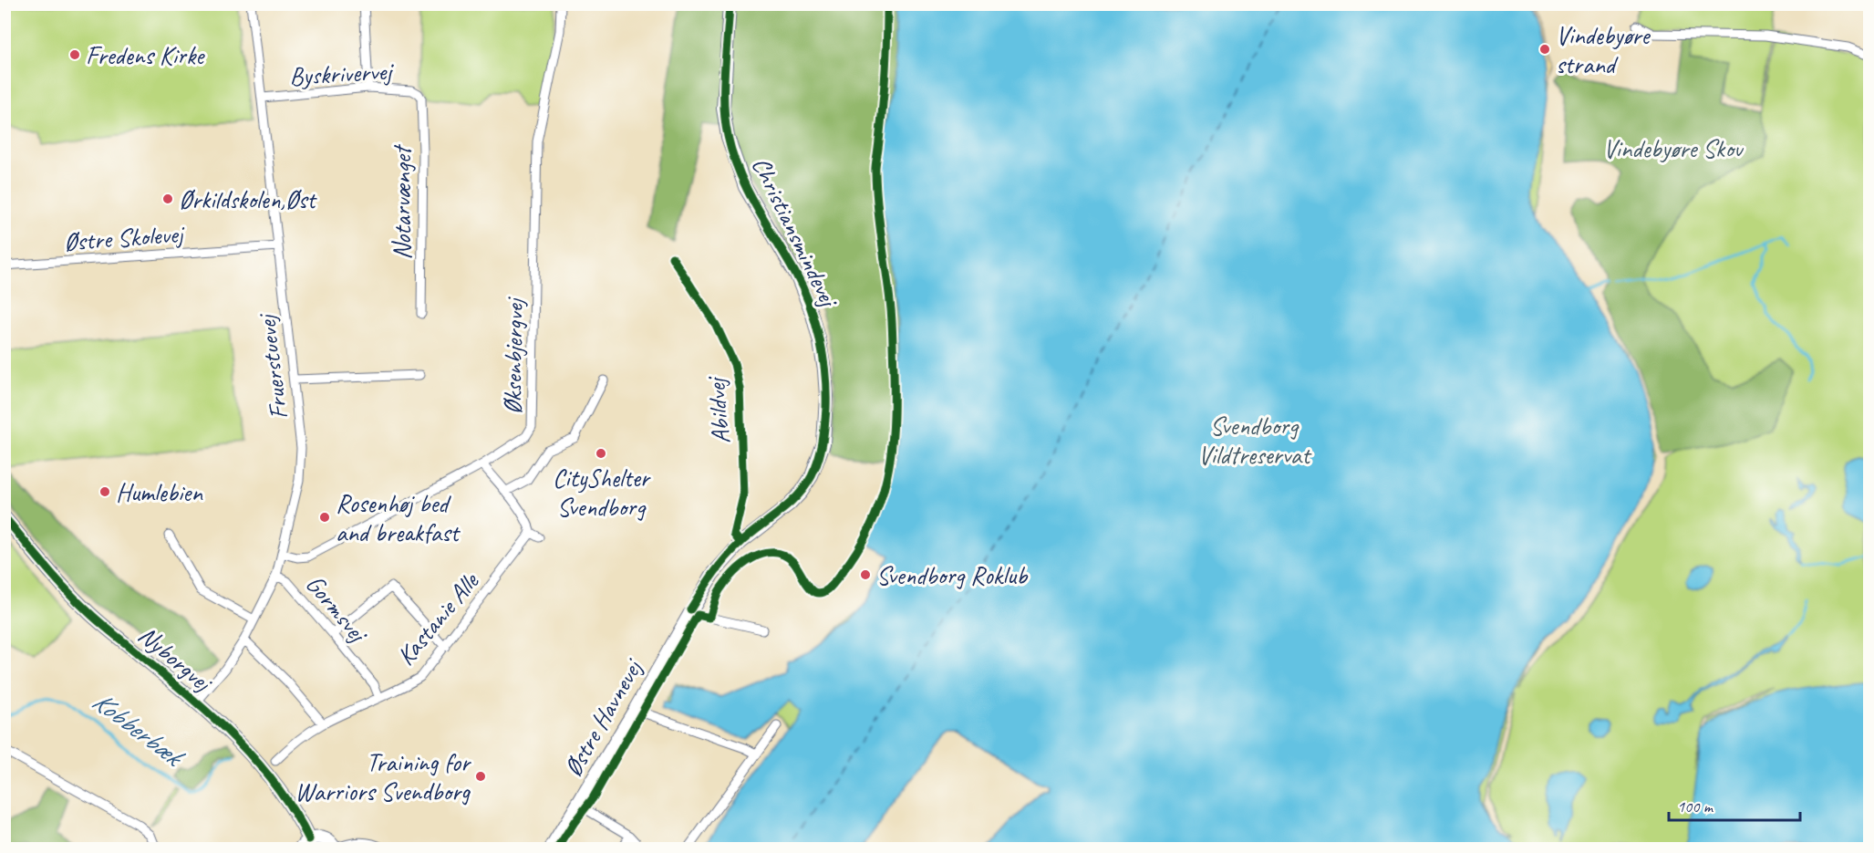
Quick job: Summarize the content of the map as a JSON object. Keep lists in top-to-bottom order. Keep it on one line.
{"streets":{"street":["Byskrivervej","Notarvænget","Christiansmindevej","Østre Skolevej","Øksenbjergvej","Fruerstuevej","Abildvej","Gormsvej","Kastanie Alle","Nyborgvej","Østre Havnevej"]},"crossings":[["Byskrivervej","Notarvænget"],["Byskrivervej","Fruerstuevej"],["Christiansmindevej","Abildvej"],["Christiansmindevej","Østre Havnevej"],["Østre Skolevej","Fruerstuevej"],["Øksenbjergvej","Fruerstuevej"],["Fruerstuevej","Gormsvej"],["Fruerstuevej","Nyborgvej"],["Abildvej","Østre Havnevej"],["Gormsvej","Kastanie Alle"]],"water":["Kobberbæk"],"parks":["Vindebyøre Skov","Svendborg Vildtreservat"],"places":["Vindebyøre strand","Fredens Kirke","Ørkildskolen,Øst","CityShelter Svendborg","Humlebien","Rosenhøj bed and breakfast","Svendborg Roklub","Training for Warriors Svendborg"],"scale_bar":"100 m"}
